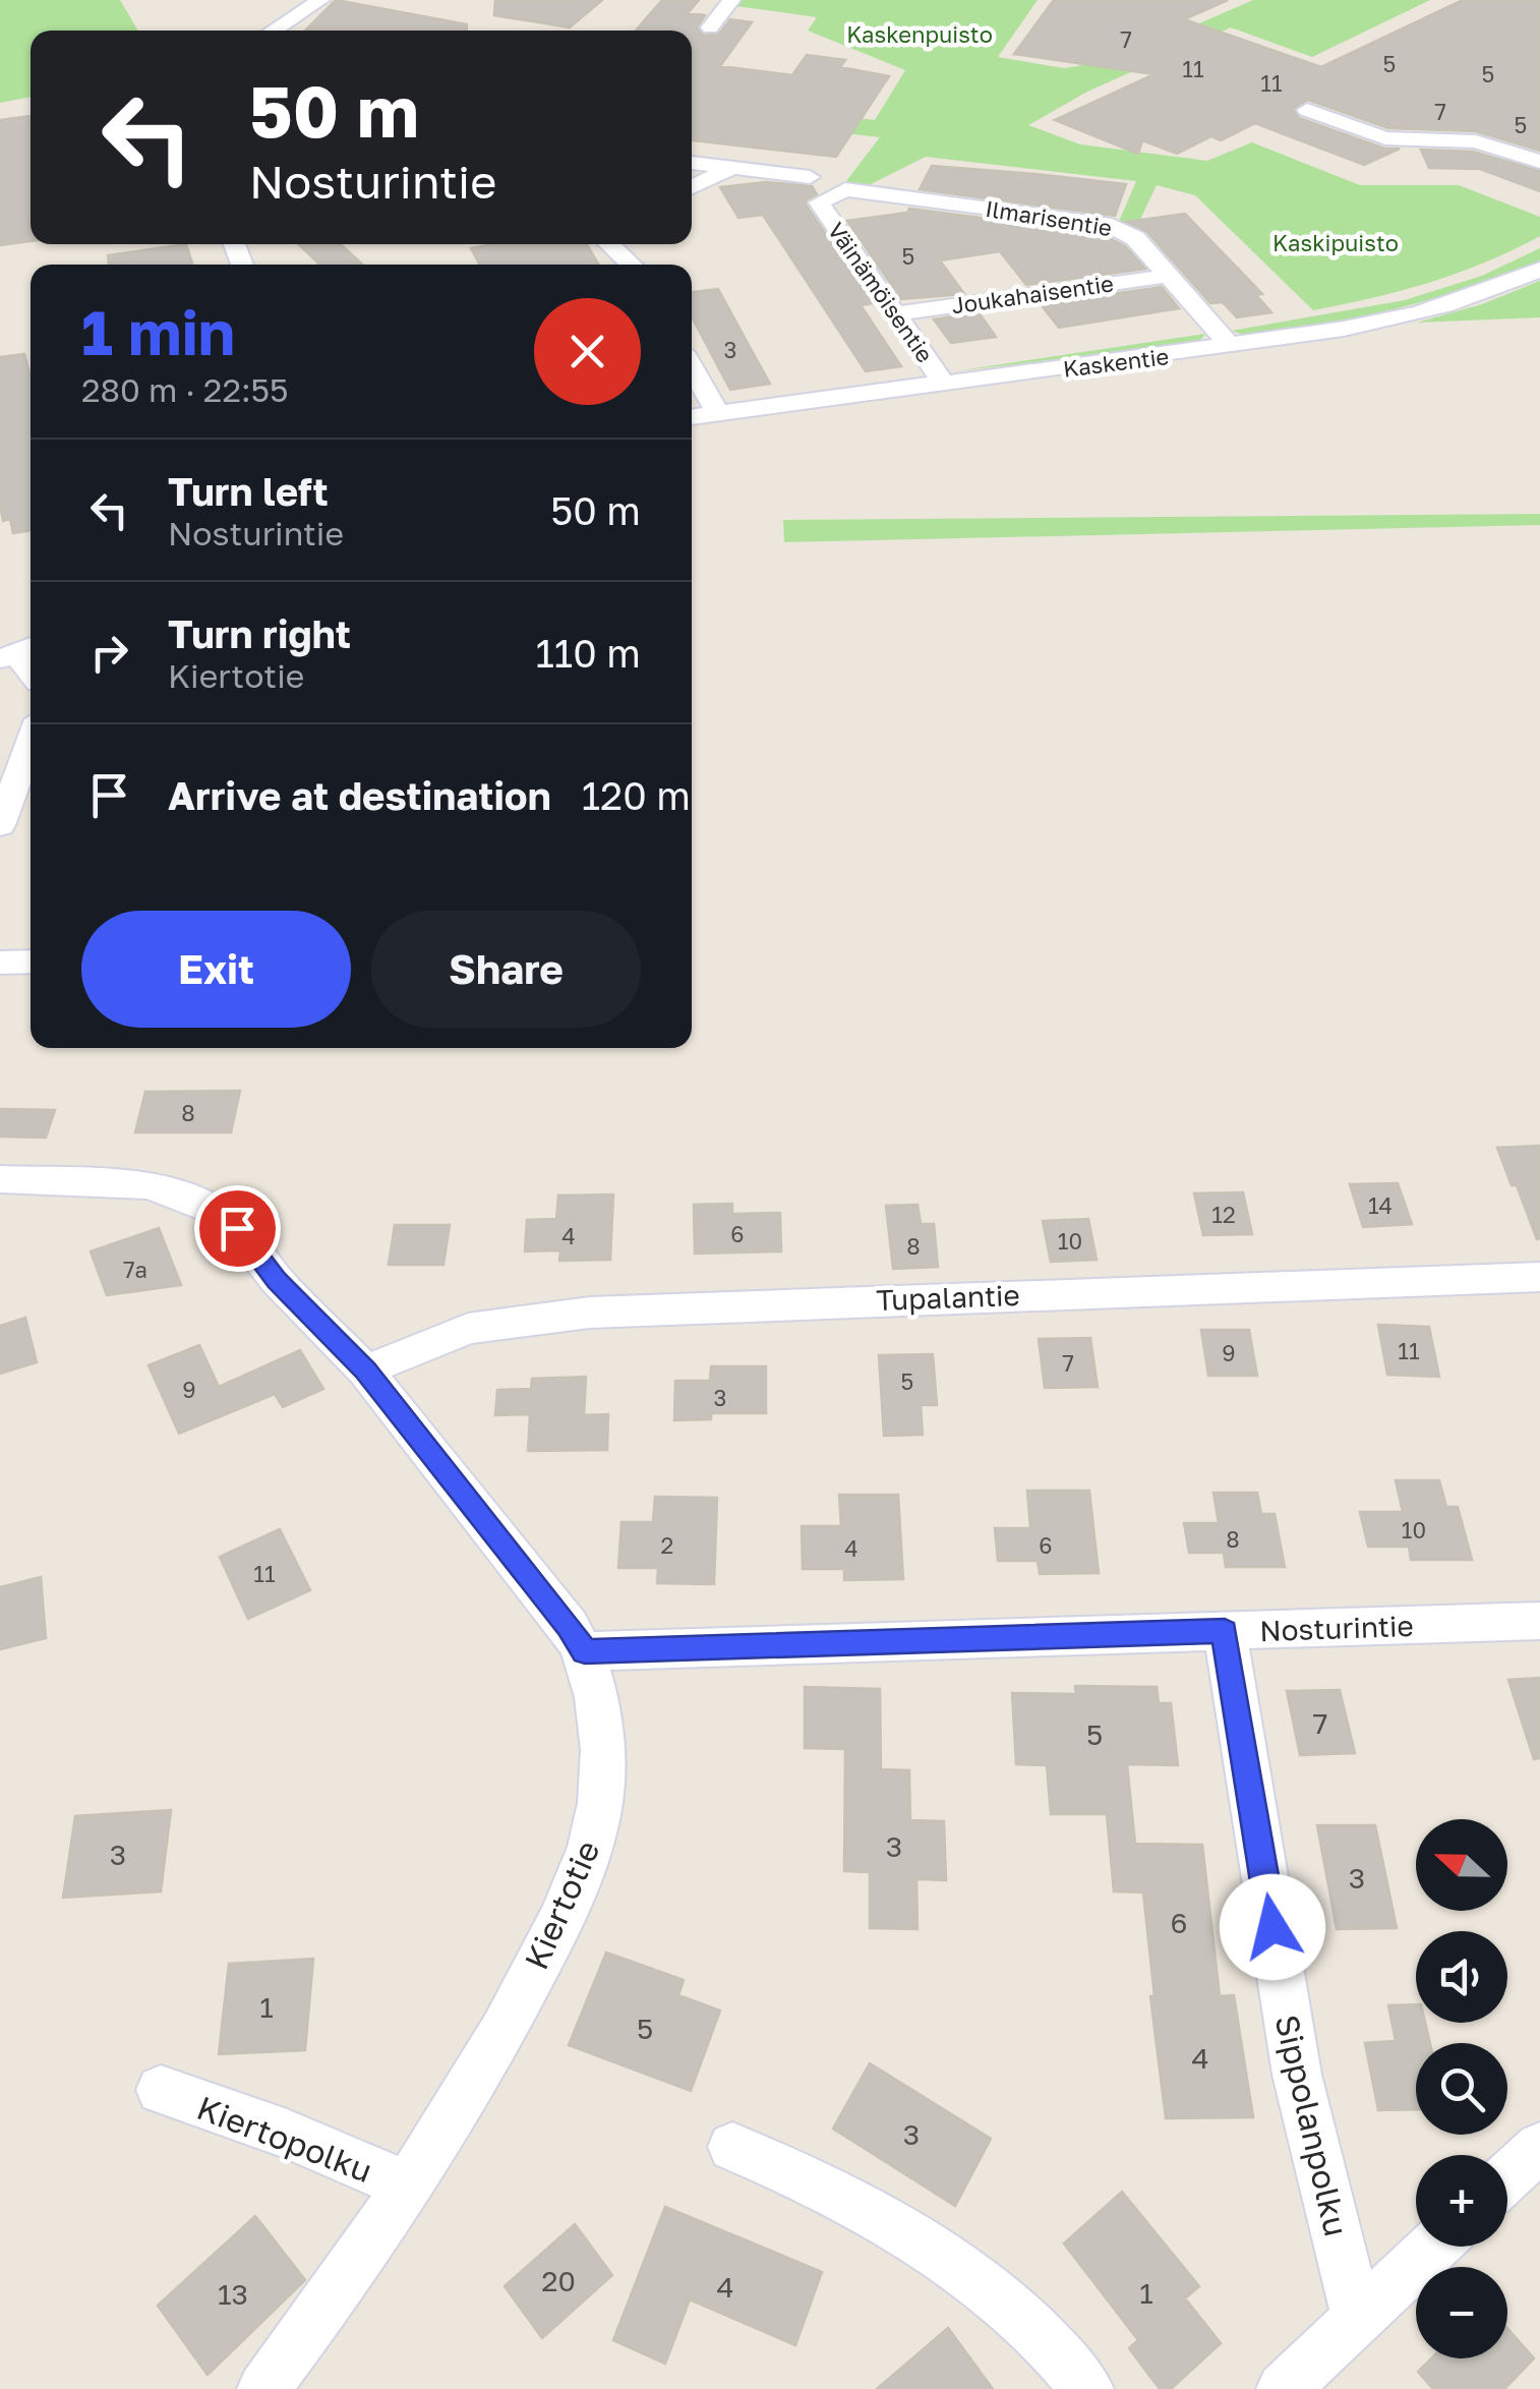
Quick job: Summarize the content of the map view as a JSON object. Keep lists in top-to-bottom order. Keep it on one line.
{"streets":{"street":["Ilmarisentie","Väinämöisentie","Joukahaisentie","Kaskentie","Tupalantie","Nosturintie","Kiertotie","Sippolanpolku","Kiertopolku"]},"crossings":[["Ilmarisentie","Väinämöisentie"],["Ilmarisentie","Joukahaisentie"],["Ilmarisentie","Kaskentie"],["Väinämöisentie","Joukahaisentie"],["Väinämöisentie","Kaskentie"],["Tupalantie","Kiertotie"],["Nosturintie","Kiertotie"],["Nosturintie","Sippolanpolku"],["Kiertotie","Kiertopolku"]],"parks":["Kaskenpuisto","Kaskipuisto"],"house_numbers":["7","5","11","5","11","7","5","5","3","8","14","12","6","4","10","8","7a","11","9","7","5","9","3","10","8","2","6","4","11","7","5","3","3","3","6","1","5","4","3","20","4","1","13"],"north":"left","page":{"turn":["50 m","Nosturintie"],"heading":["1 min","280 m · 22:55"],"list":[{"name":"Turn left","note":"Nosturintie","value":"50 m"},{"name":"Turn right","note":"Kiertotie","value":"110 m"},{"name":"Arrive at destination","value":"120 m"}],"buttons":["Exit","Share"],"map_buttons":["+","−"]}}
